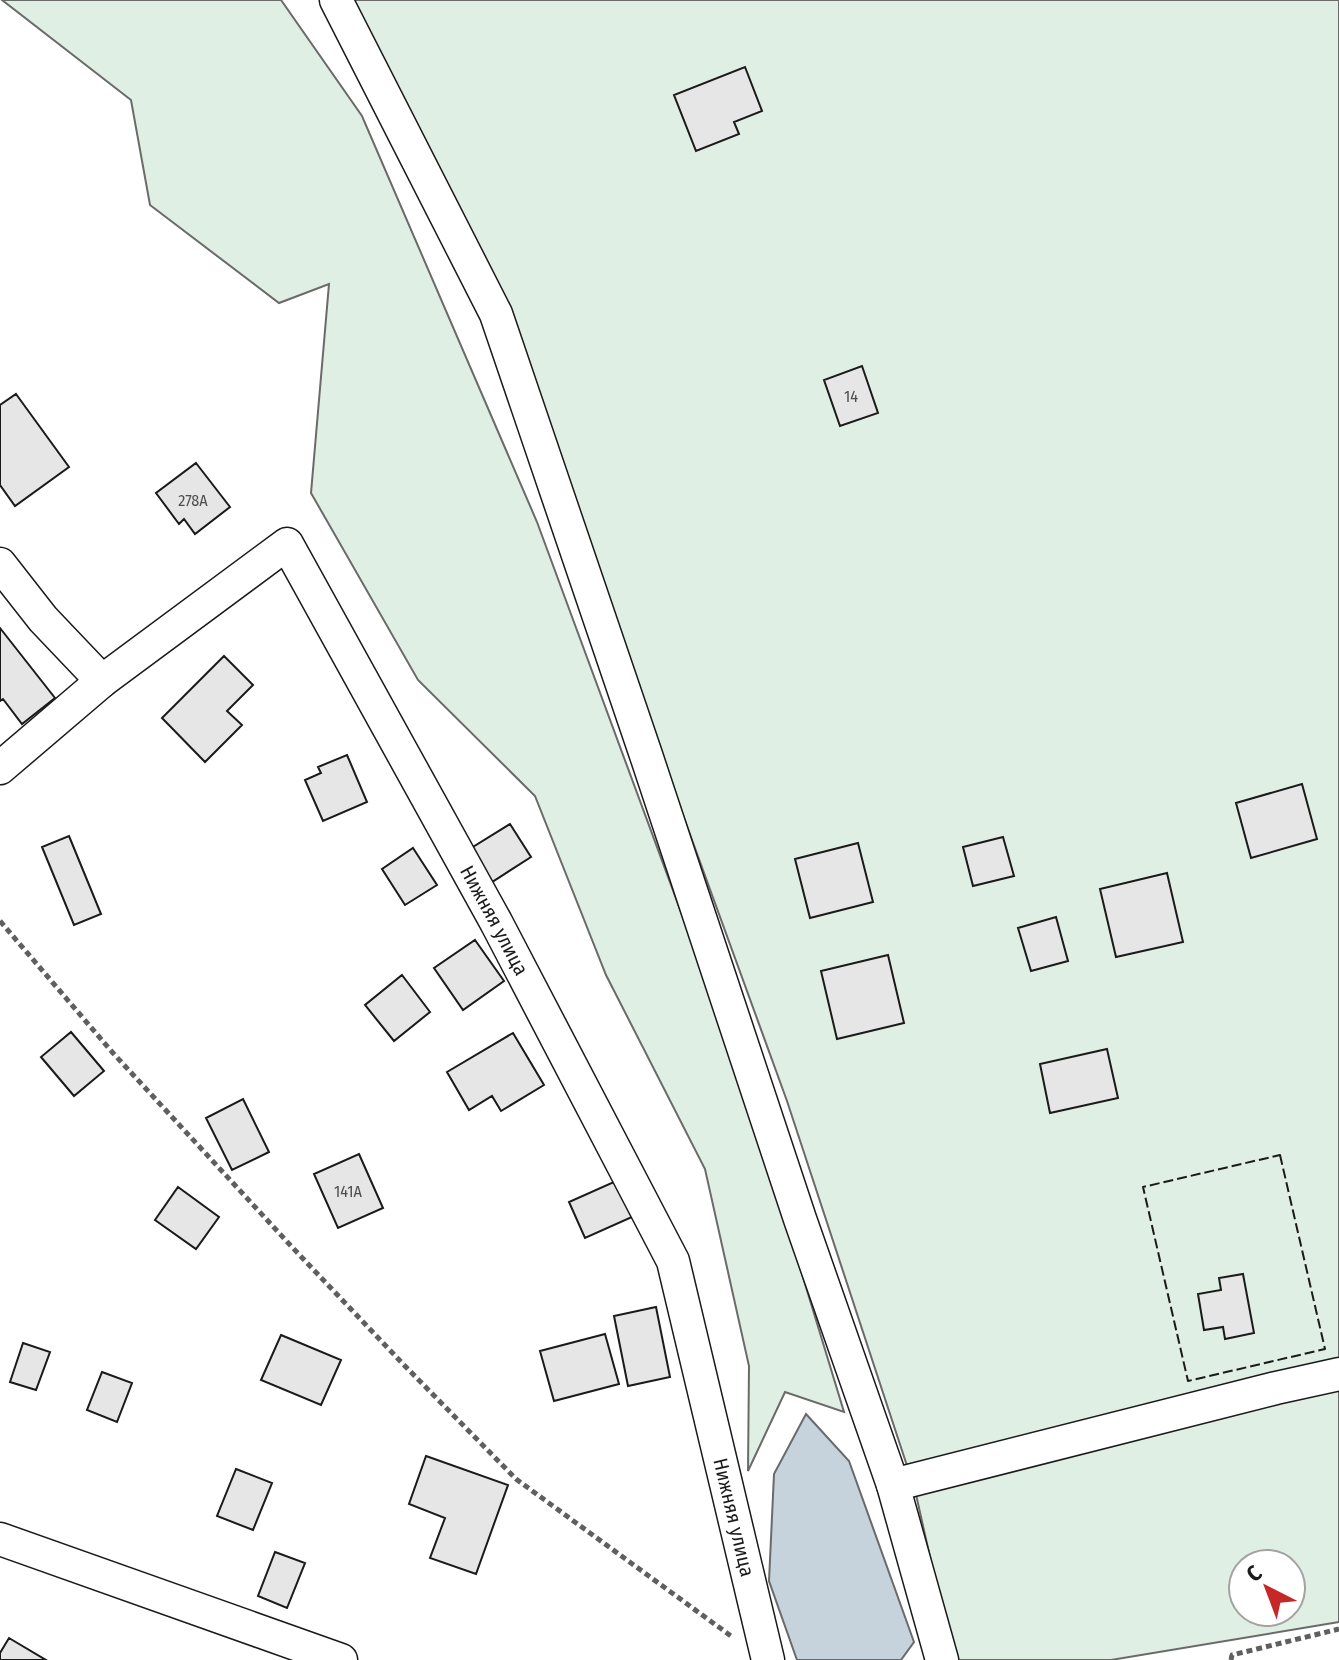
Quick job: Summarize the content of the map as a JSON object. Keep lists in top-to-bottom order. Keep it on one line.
{"streets":{"street":["Нижняя улица"]},"house_numbers":["14","278А","141А"],"north":"top left"}
